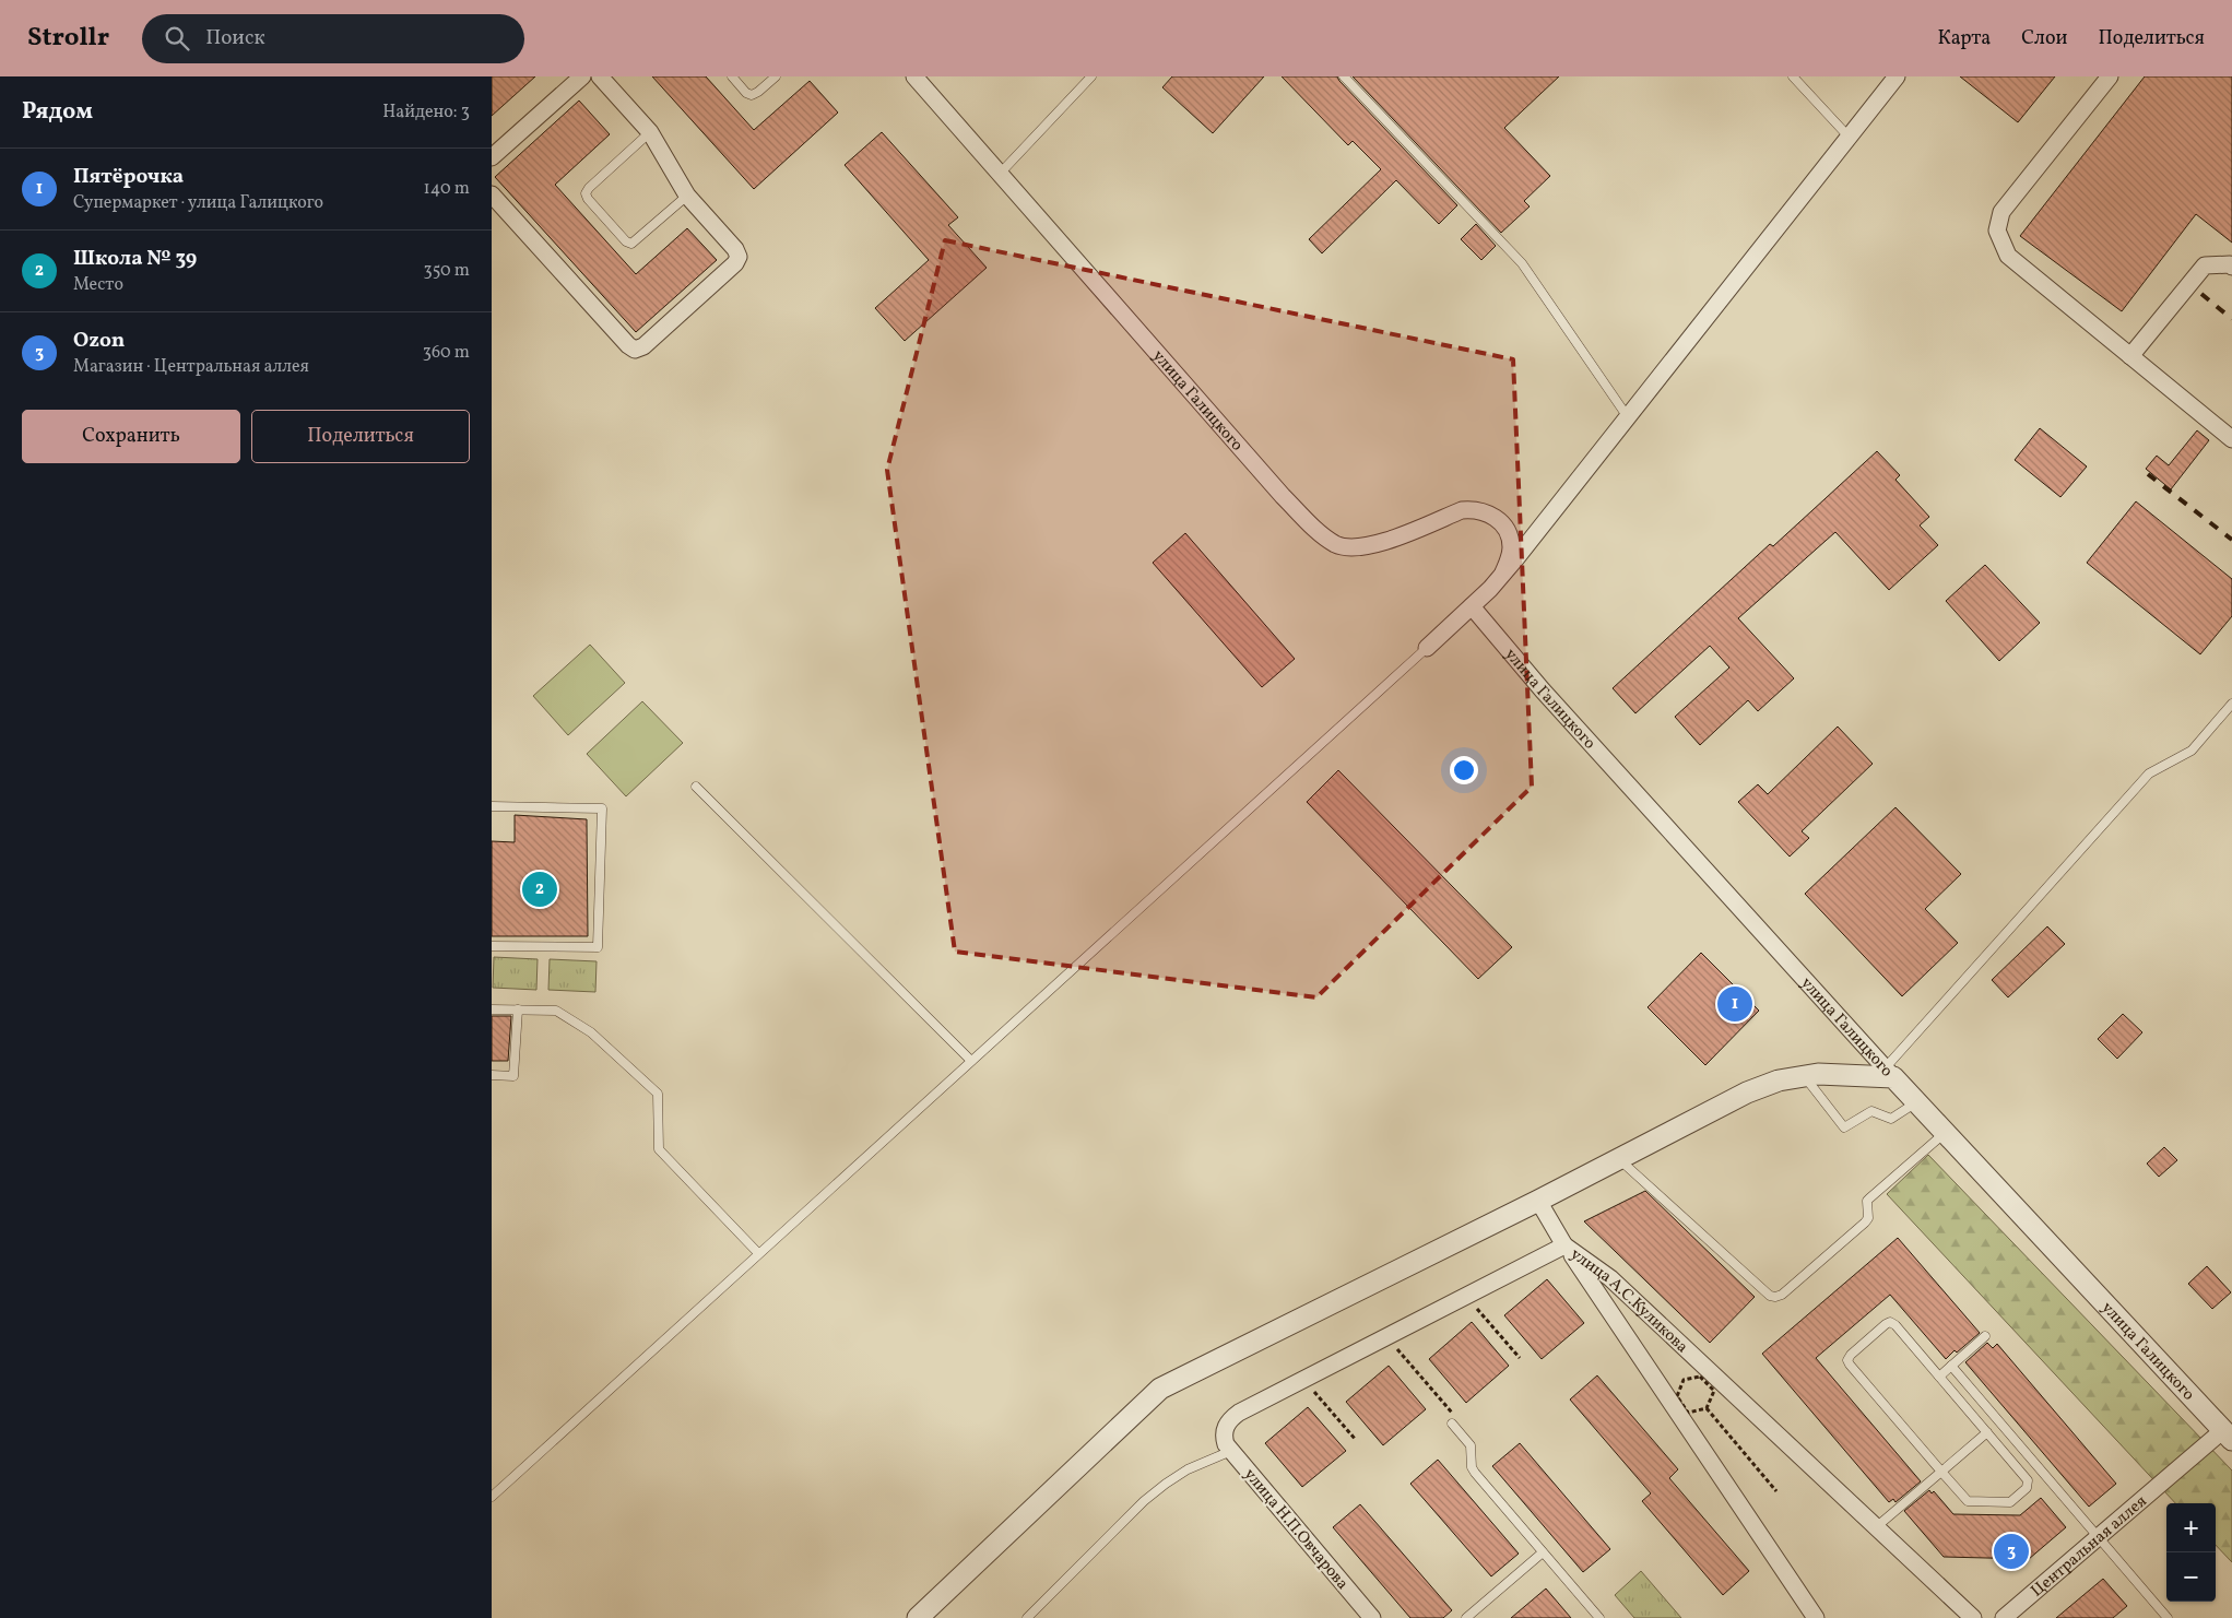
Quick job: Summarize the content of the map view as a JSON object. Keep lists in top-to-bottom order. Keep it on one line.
{"streets":{"street":["улица Галицкого","улица А.С.Куликова","улица Н.П.Овчарова","Центральная аллея"]},"crossings":[["улица Галицкого","Центральная аллея"]],"page":{"header":"Strollr","search":"Поиск","nav":["Карта","Слои","Поделиться"],"heading":["Рядом","Найдено: 3"],"list":[{"mark":"1","name":"Пятёрочка","note":"Супермаркет · улица Галицкого","value":"140 m"},{"mark":"2","name":"Школа № 39","note":"Место","value":"350 m"},{"mark":"3","name":"Ozon","note":"Магазин · Центральная аллея","value":"360 m"}],"buttons":["Сохранить","Поделиться"],"pins":["2","1","3"],"map_buttons":["+","−"]}}
